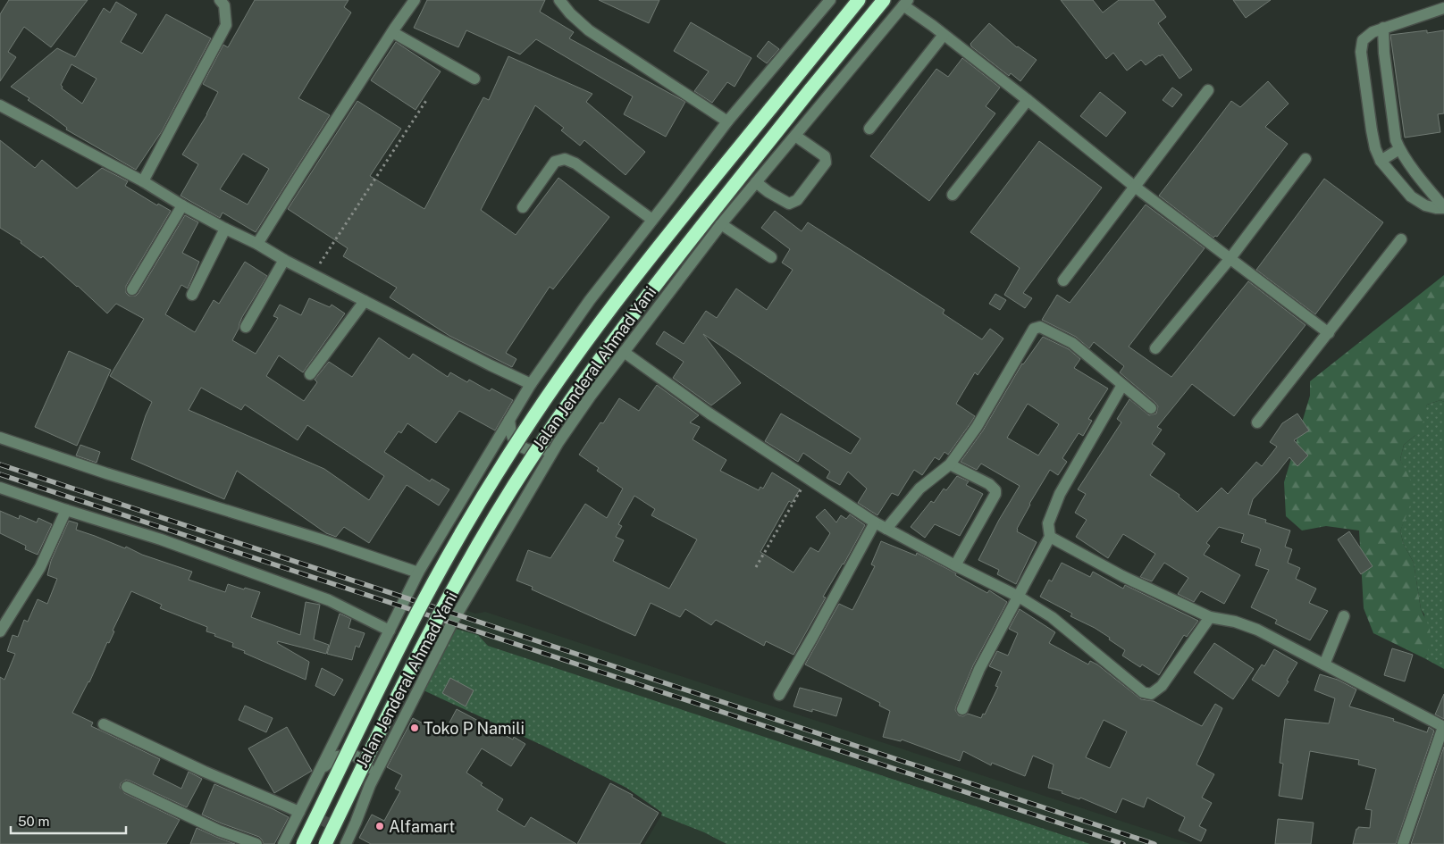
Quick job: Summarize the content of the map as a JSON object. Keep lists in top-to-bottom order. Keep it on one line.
{"streets":{"highway":["Jalan Jenderal Ahmad Yani"]},"places":["Toko P Namili","Alfamart"],"scale_bar":"50 m"}
